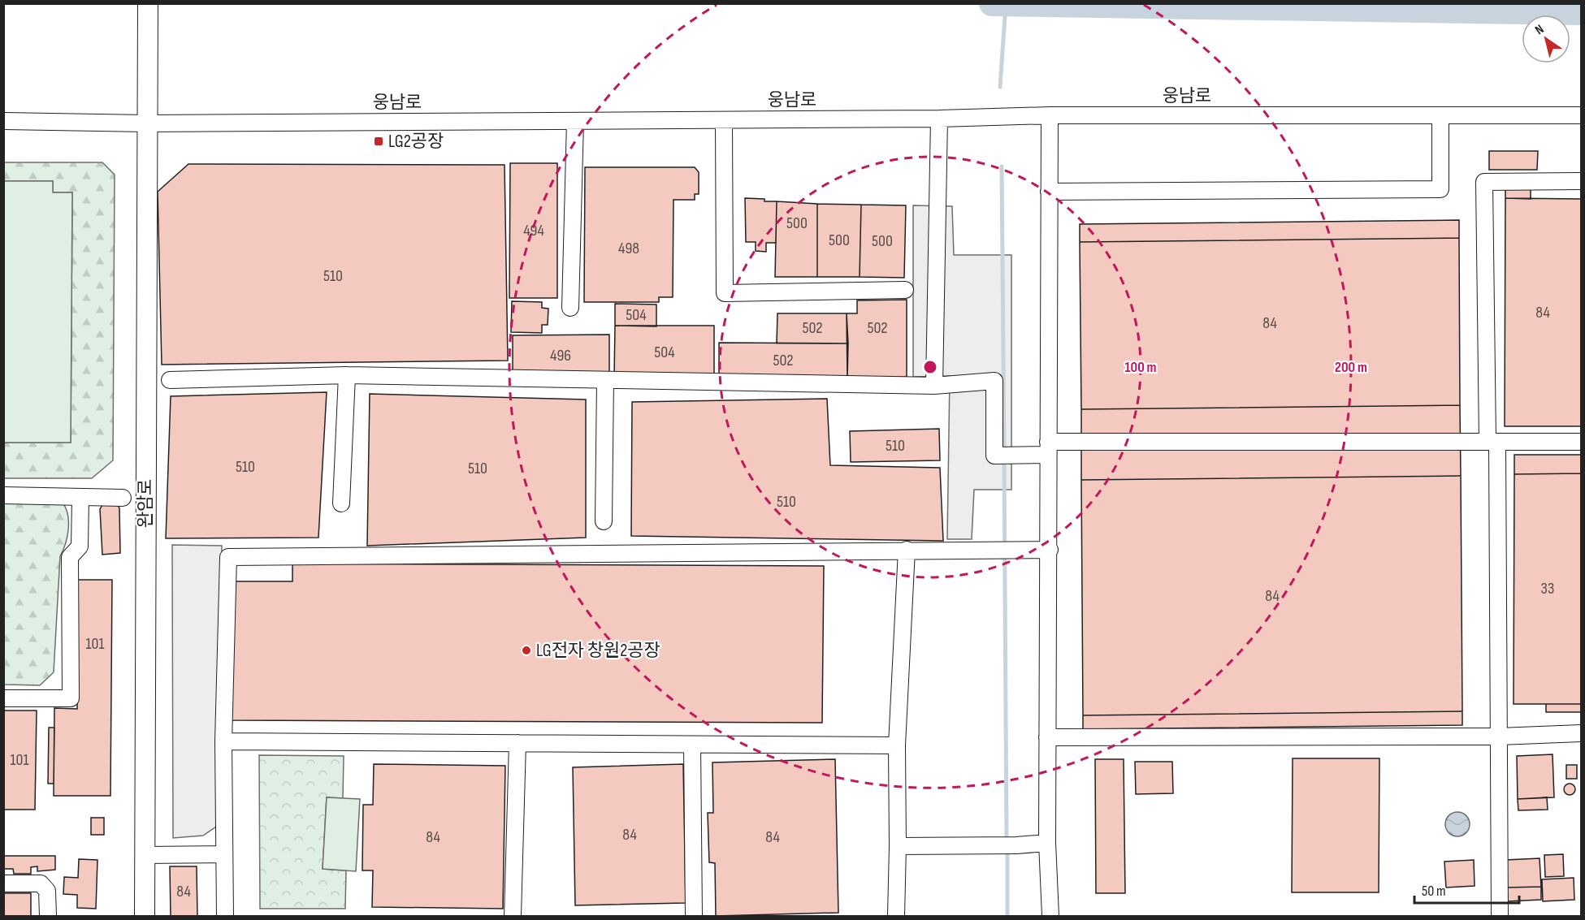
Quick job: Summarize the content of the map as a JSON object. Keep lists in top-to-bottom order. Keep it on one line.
{"streets":{"main road":["완암로"],"street":["웅남로"]},"crossings":[["웅남로","완암로"]],"places":{"transit":["LG2공장"],"other":["LG전자 창원2공장"]},"house_numbers":["500","494","500","500","498","510","84","504","84","502","502","504","496","502","510","510","510","510","33","84","101","101","84","84","84","84"],"scale_bar":"50 m","north":"top left","rings":["100 m","200 m"]}
